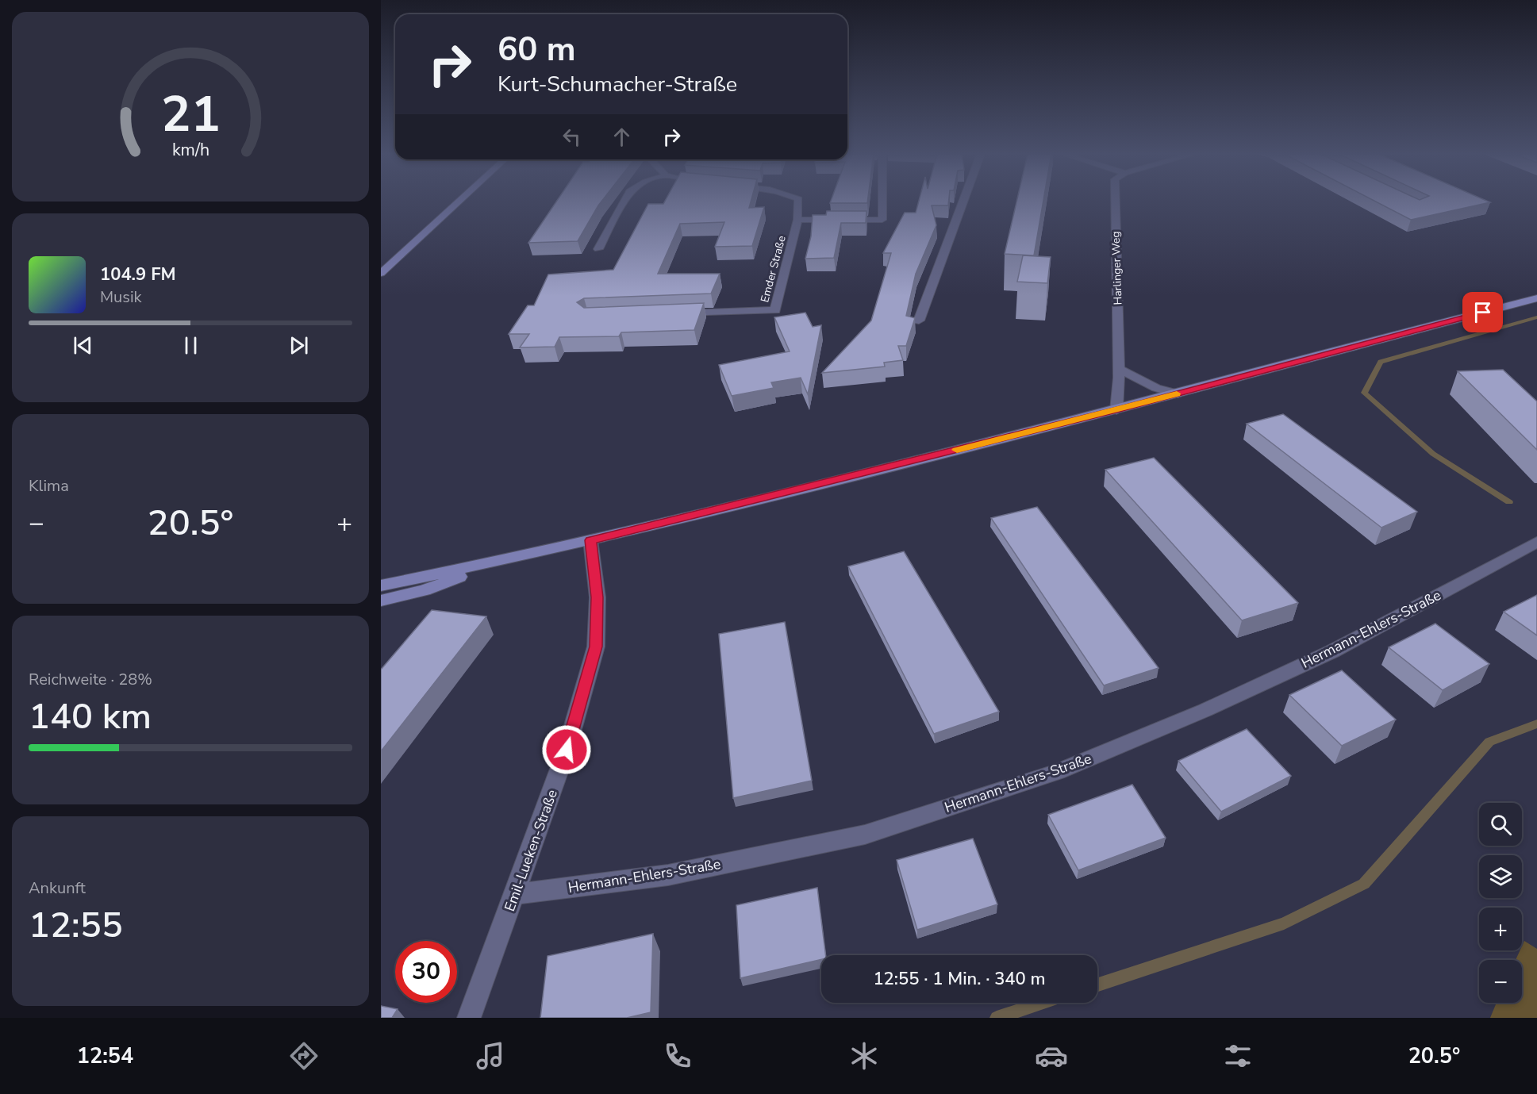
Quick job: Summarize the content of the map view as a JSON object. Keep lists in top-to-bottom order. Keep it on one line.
{"streets":{"street":["Harlinger Weg","Emder Straße","Hermann-Ehlers-Straße","Emil-Lueken-Straße"]},"crossings":[["Hermann-Ehlers-Straße","Emil-Lueken-Straße"]],"page":{"turn":["60 m","Kurt-Schumacher-Straße"],"song":["104.9 FM","Musik"],"tile":["Klima",["Reichweite · 28%","140 km"],["Ankunft","12:55"]],"heat":["−","20.5°","+"],"map_buttons":["+","−"],"limit":"30","trip":"12:55 · 1 Min. · 340 m","tabs":["12:54","20.5°"],"gauge":["21","km/h"]}}
